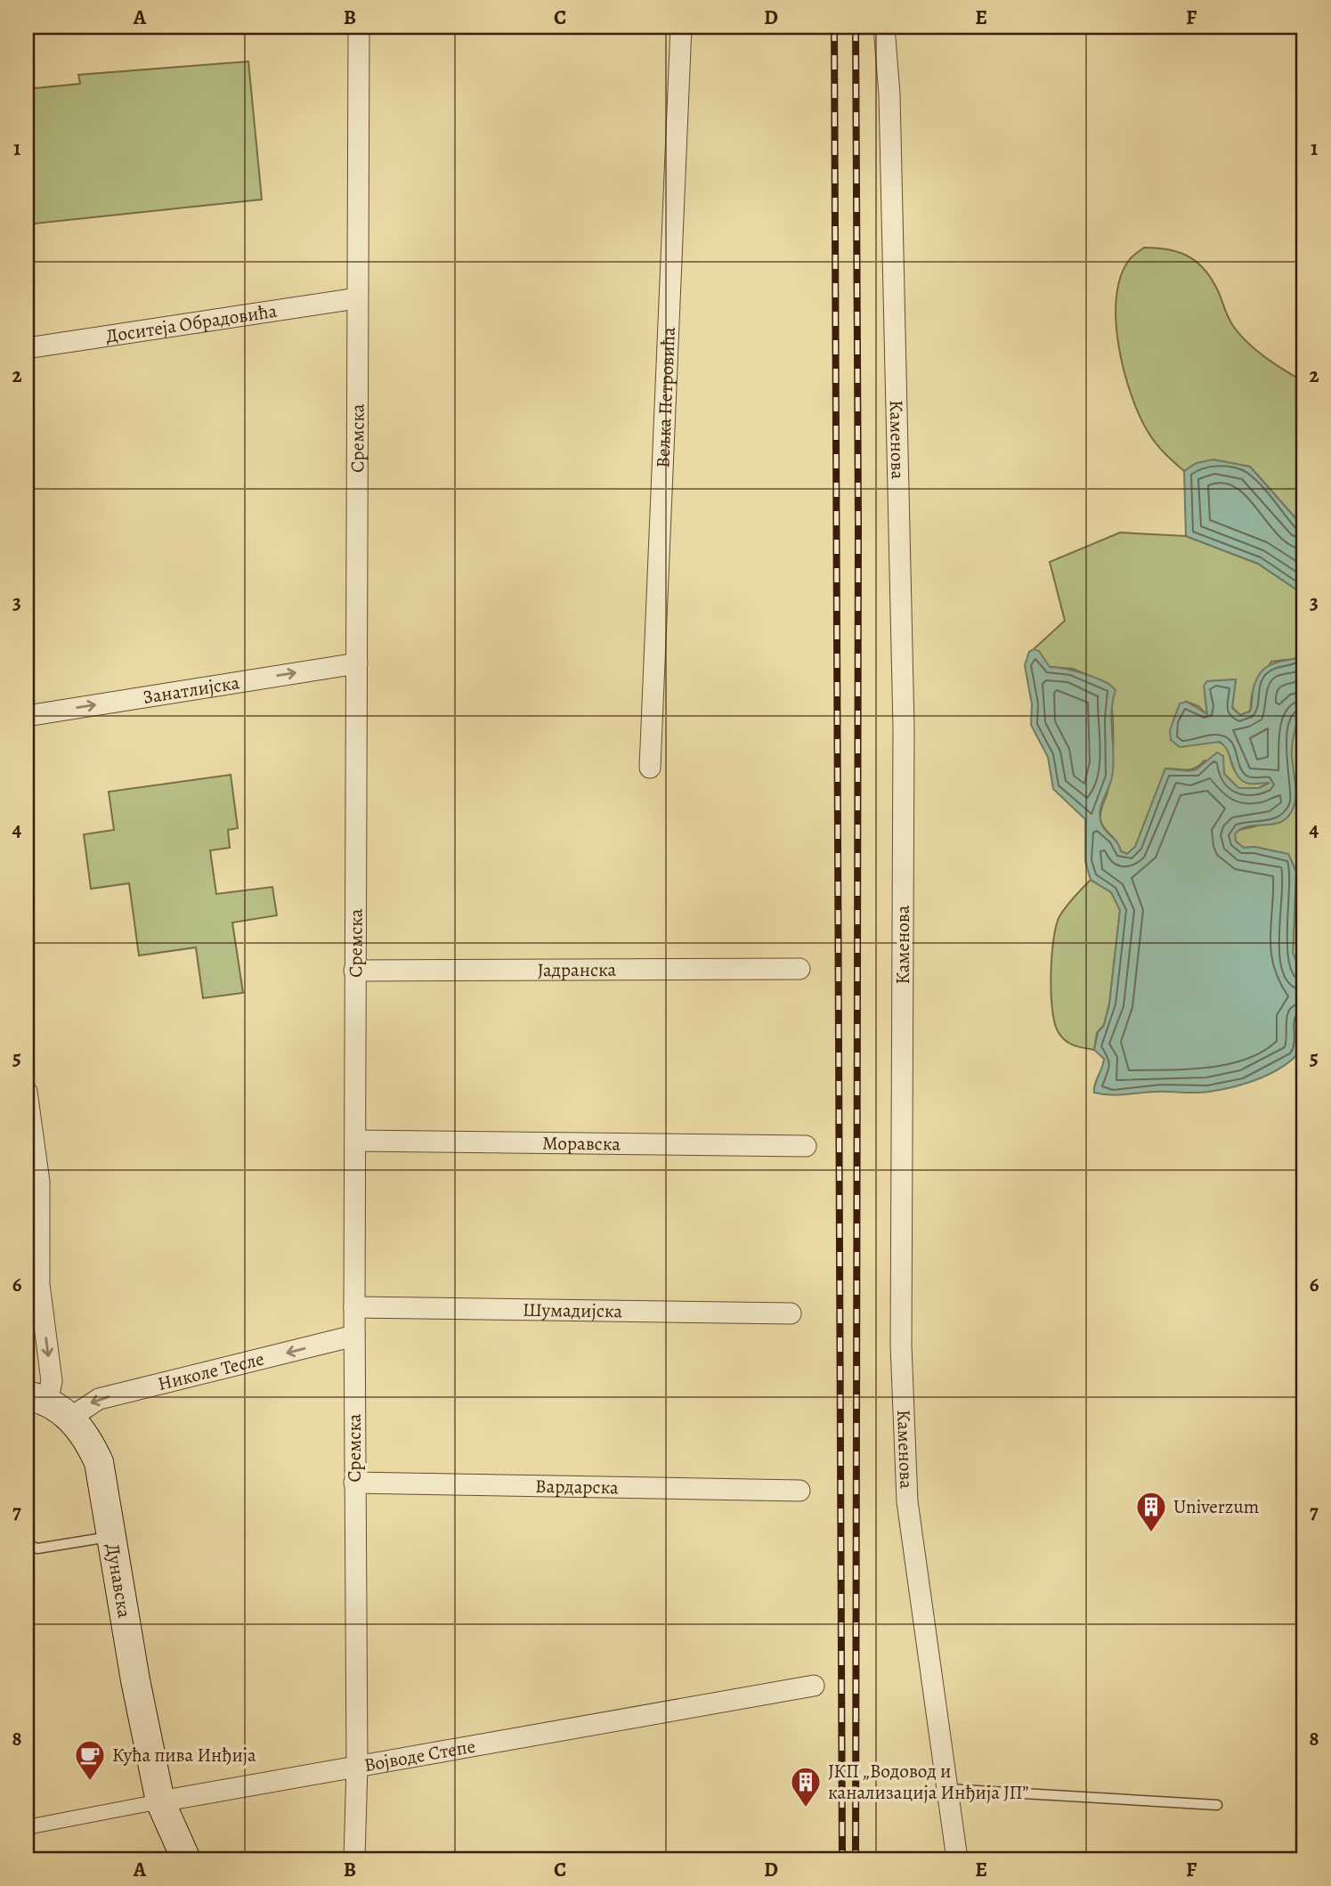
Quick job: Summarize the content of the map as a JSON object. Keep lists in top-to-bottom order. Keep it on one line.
{"streets":{"main road":["Дунавска"],"street":["Доситеја Обрадовића","Вељка Петровића","Сремска","Каменова","Занатлијска","Јадранска","Моравска","Шумадијска","Николе Тесле","Вардарска","Војводе Степе"]},"crossings":[["Доситеја Обрадовића","Сремска"],["Сремска","Занатлијска"],["Сремска","Јадранска"],["Сремска","Моравска"],["Сремска","Шумадијска"],["Сремска","Николе Тесле"],["Сремска","Вардарска"],["Сремска","Војводе Степе"],["Николе Тесле","Дунавска"],["Дунавска","Војводе Степе"]],"one_way":["Занатлијска","Николе Тесле"],"places":{"building":["Univerzum","ЈКП „Водовод и канализација Инђија ЈП”"],"cafe":["Кућа пива Инђија"]},"grid":{"columns":["A","B","C","D","E","F"],"rows":["1","2","3","4","5","6","7","8"]}}
